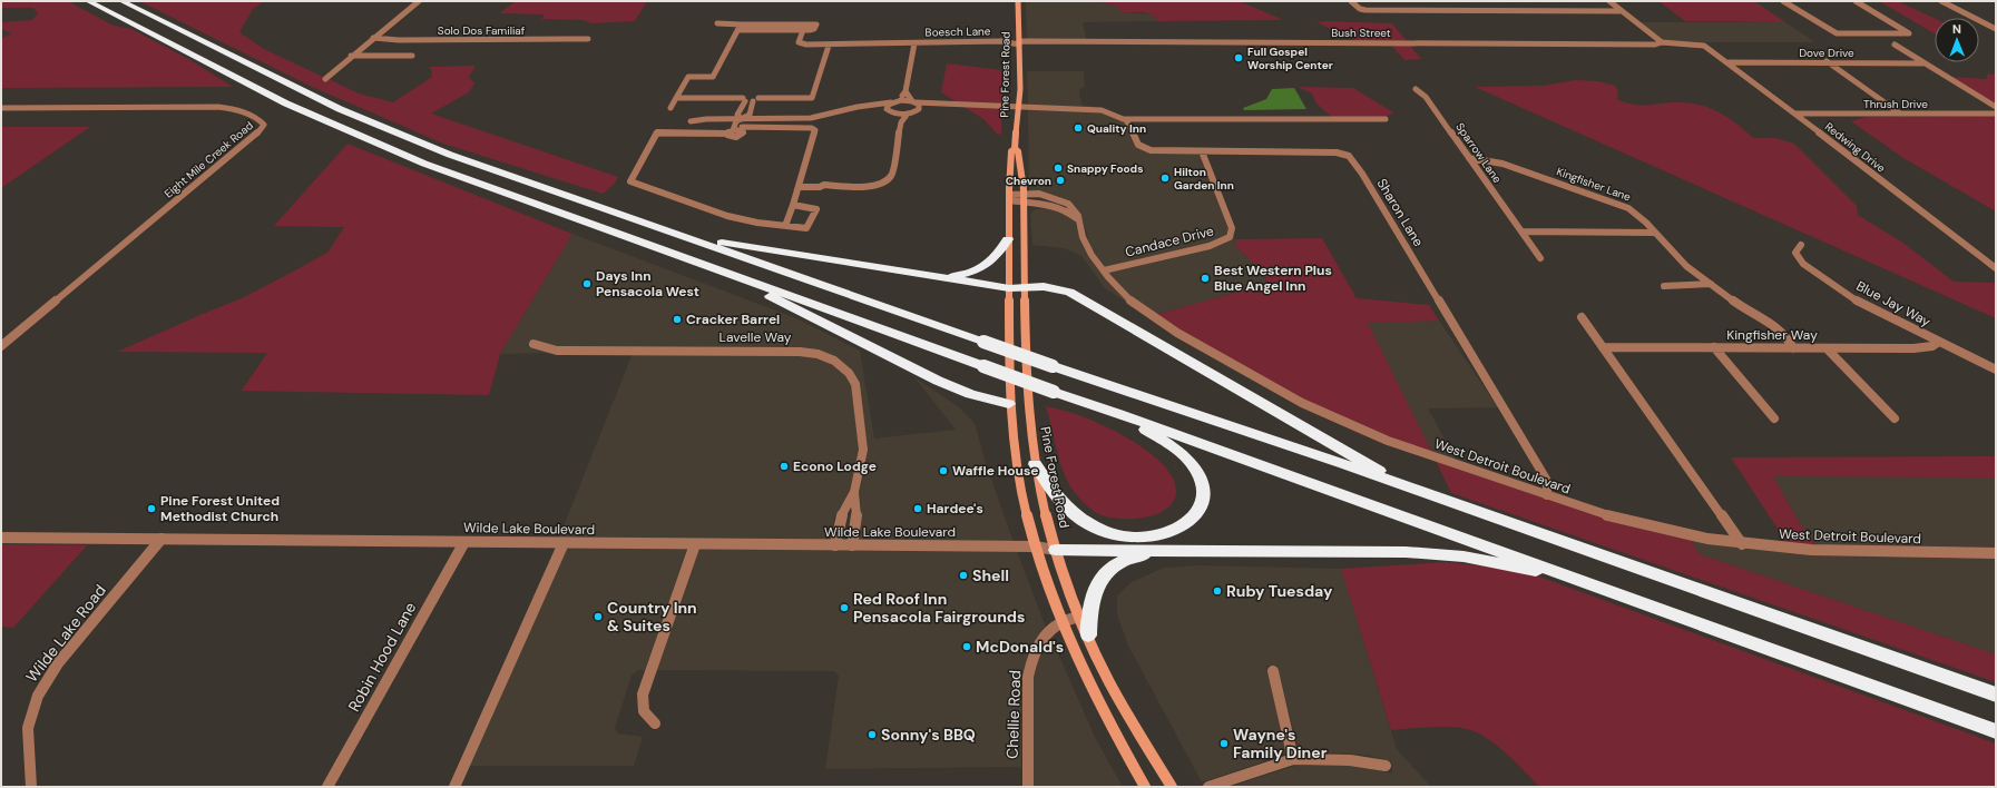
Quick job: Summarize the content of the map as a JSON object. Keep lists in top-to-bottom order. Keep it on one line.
{"streets":{"main road":["Pine Forest Road"],"street":["Solo Dos Familiaf","Boesch Lane","Bush Street","Dove Drive","Thrush Drive","Redwing Drive","Sparrow Lane","Eight Mile Creek Road","Kingfisher Lane","Sharon Lane","Candace Drive","Blue Jay Way","Kingfisher Way","Lavelle Way","West Detroit Boulevard","Wilde Lake Boulevard","Wilde Lake Road","Robin Hood Lane","Chellie Road"]},"crossings":[["Boesch Lane","Bush Street"],["Boesch Lane","Pine Forest Road"],["Bush Street","Pine Forest Road"],["Bush Street","Redwing Drive"],["Dove Drive","Redwing Drive"],["Pine Forest Road","West Detroit Boulevard"],["Pine Forest Road","Wilde Lake Boulevard"],["Pine Forest Road","Chellie Road"],["Thrush Drive","Redwing Drive"],["Sparrow Lane","Kingfisher Lane"],["Kingfisher Lane","Kingfisher Way"],["Sharon Lane","Candace Drive"],["Sharon Lane","West Detroit Boulevard"],["Candace Drive","West Detroit Boulevard"],["Blue Jay Way","Kingfisher Way"],["Lavelle Way","Wilde Lake Boulevard"],["Wilde Lake Boulevard","Wilde Lake Road"],["Wilde Lake Boulevard","Robin Hood Lane"]],"places":["Full Gospel Worship Center","Quality Inn","Snappy Foods","Hilton Garden Inn","Chevron","Best Western Plus Blue Angel Inn","Days Inn Pensacola West","Cracker Barrel","Econo Lodge","Waffle House","Pine Forest United Methodist Church","Hardee's","Shell","Ruby Tuesday","Red Roof Inn Pensacola Fairgrounds","Country Inn & Suites","McDonald's","Sonny's BBQ","Wayne's Family Diner"],"north":"top"}
